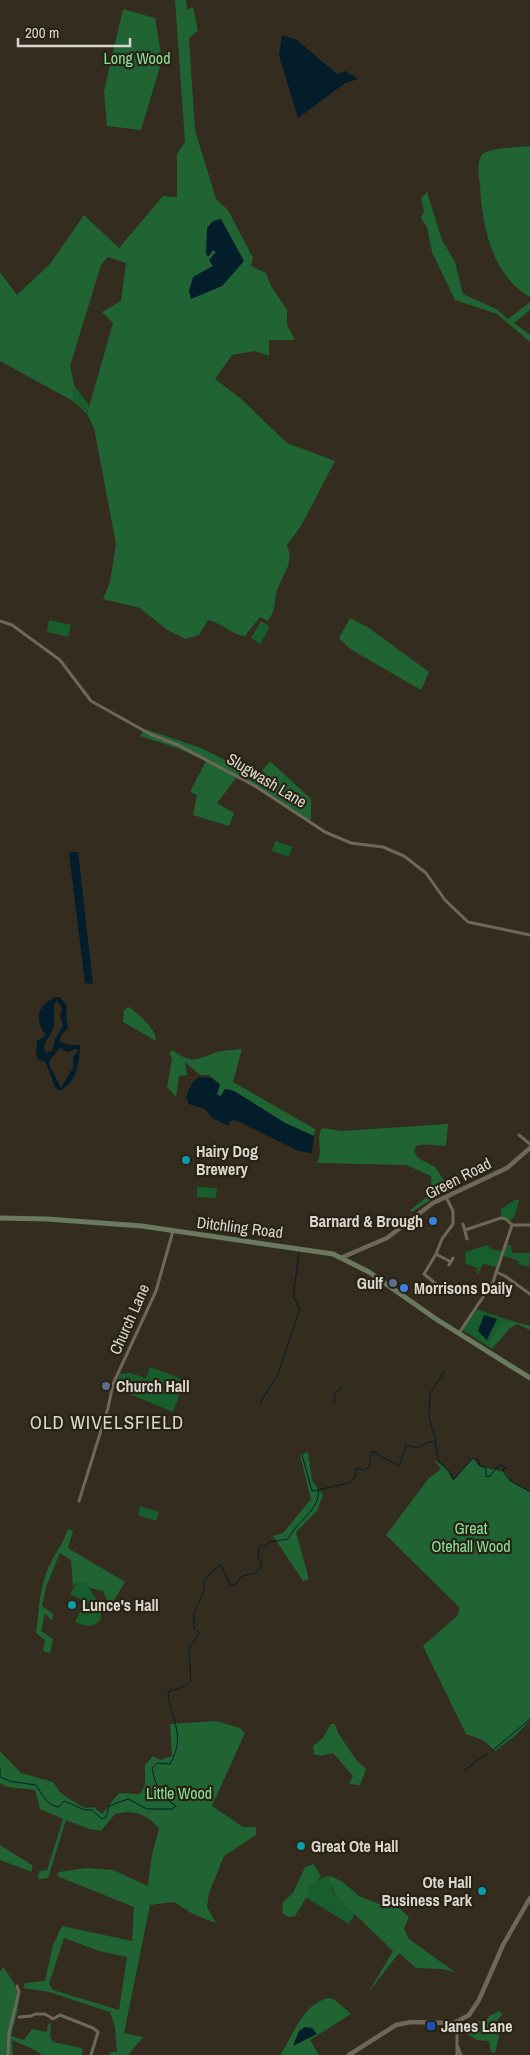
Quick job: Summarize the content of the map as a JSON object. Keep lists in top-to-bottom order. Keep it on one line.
{"streets":{"main road":["Ditchling Road"],"street":["Slugwash Lane","Green Road","Church Lane"]},"crossings":[["Green Road","Ditchling Road"],["Ditchling Road","Church Lane"]],"districts":["OLD WIVELSFIELD"],"parks":["Long Wood","Great Otehall Wood","Little Wood"],"places":{"other":["Hairy Dog Brewery","Barnard & Brough","Gulf","Morrisons Daily","Church Hall","Lunce's Hall","Great Ote Hall","Ote Hall Business Park"],"transit":["Janes Lane"]},"scale_bar":"200 m"}
